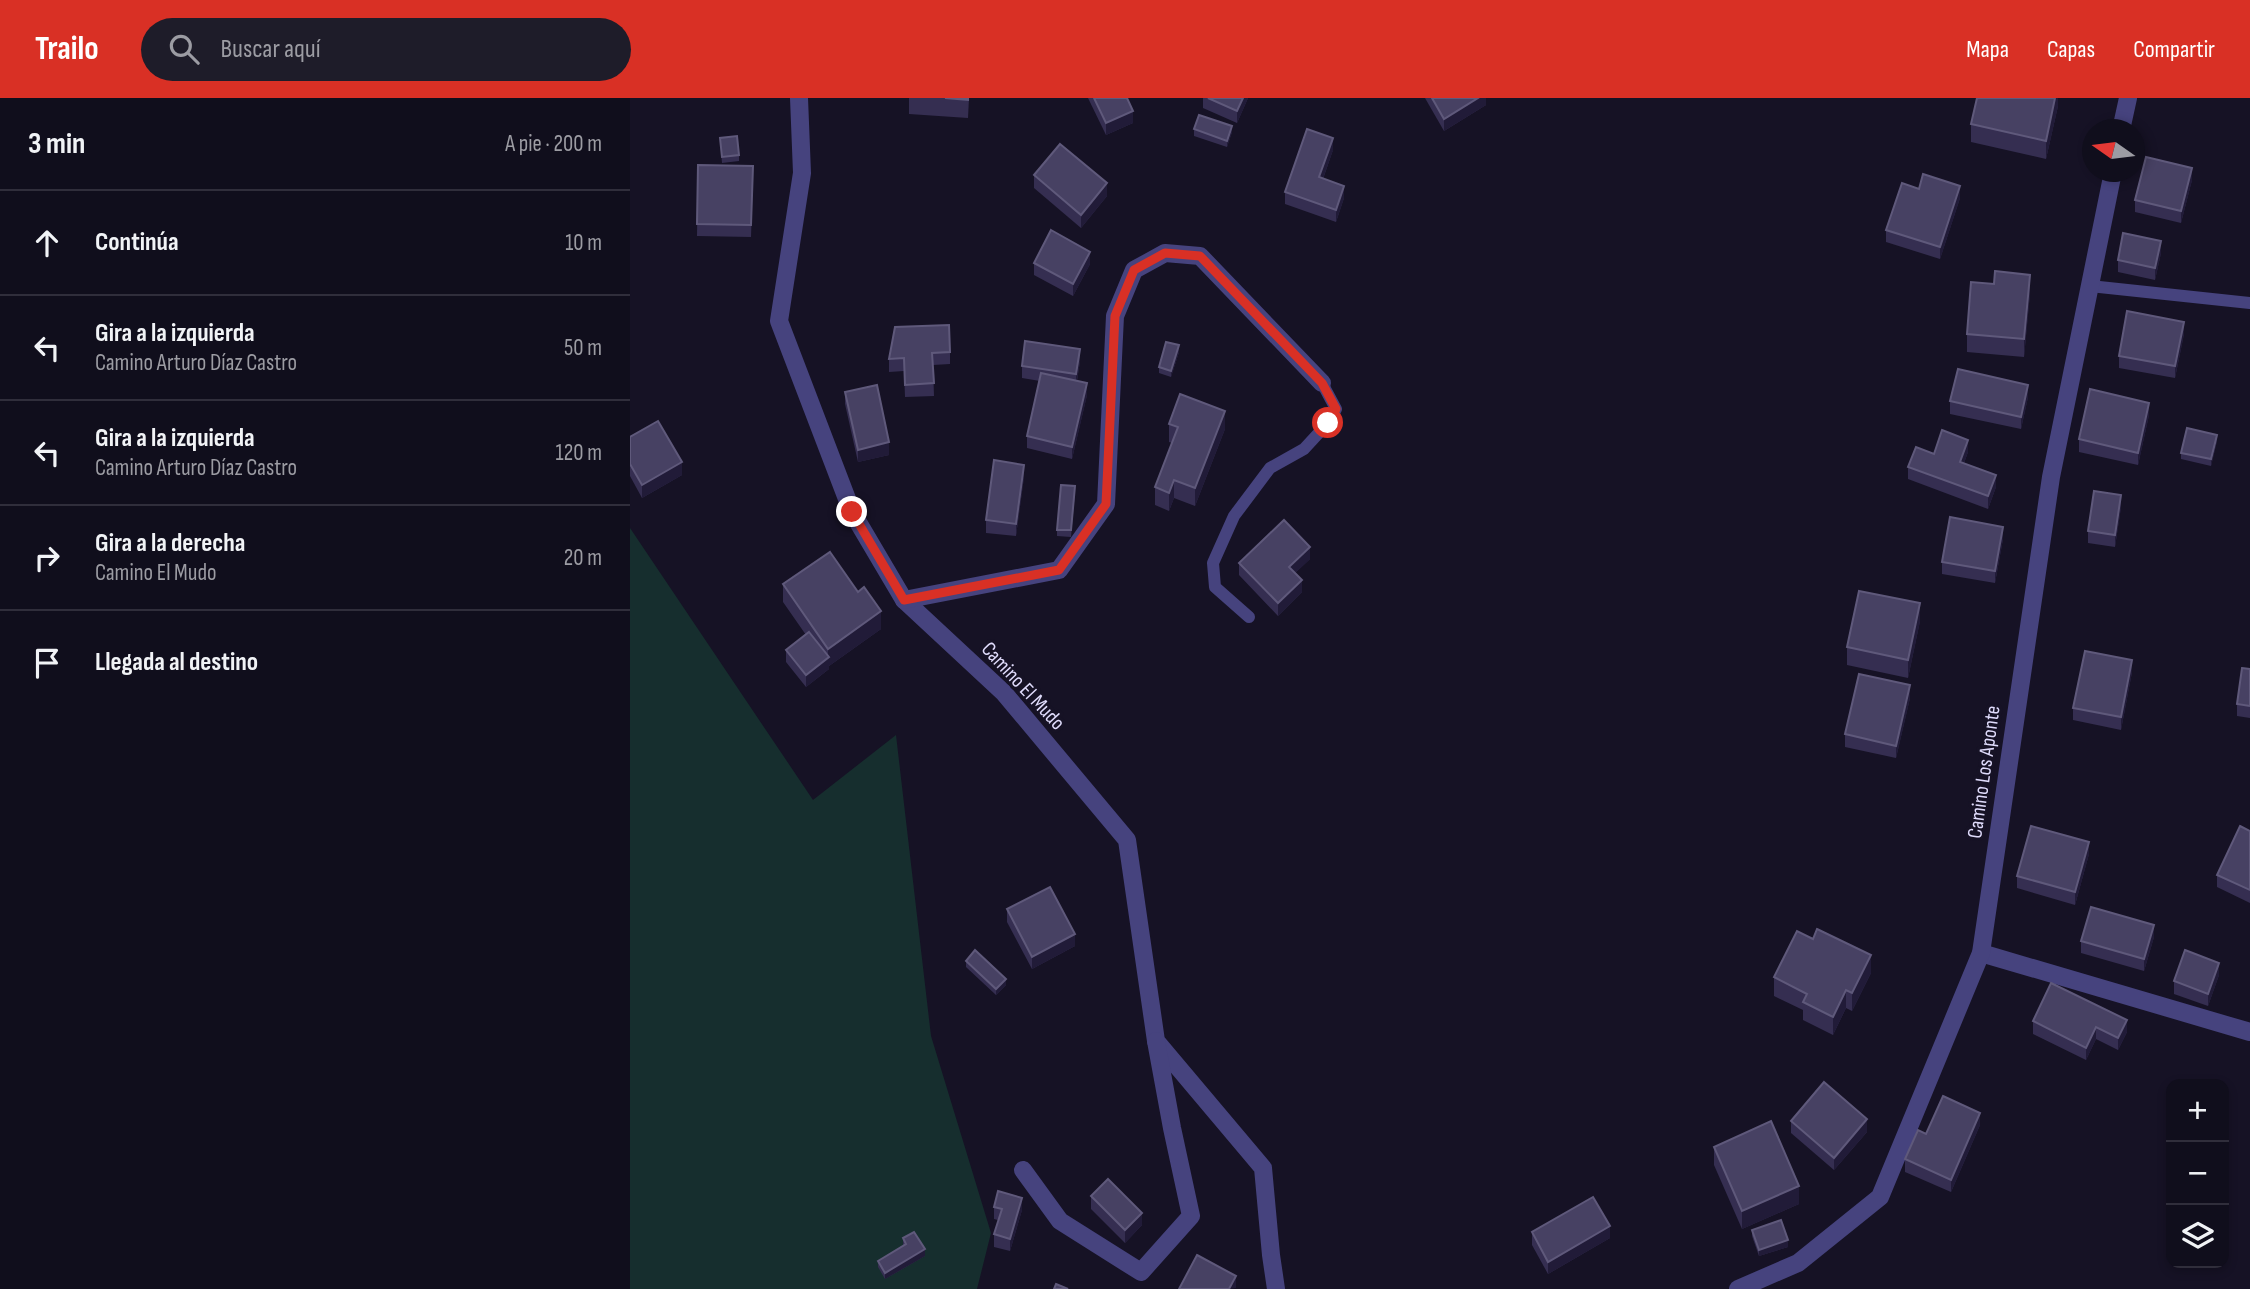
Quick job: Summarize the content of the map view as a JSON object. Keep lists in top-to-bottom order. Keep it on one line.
{"streets":{"street":["Camino El Mudo","Camino Los Aponte"]},"north":"left","page":{"header":"Trailo","search":"Buscar aquí","nav":["Mapa","Capas","Compartir"],"heading":["3 min","A pie · 200 m"],"list":[["Continúa","10 m"],["Gira a la izquierda","Camino Arturo Díaz Castro","50 m"],["Gira a la izquierda","Camino Arturo Díaz Castro","120 m"],["Gira a la derecha","Camino El Mudo","20 m"],"Llegada al destino"],"map_buttons":["+","−"]}}
